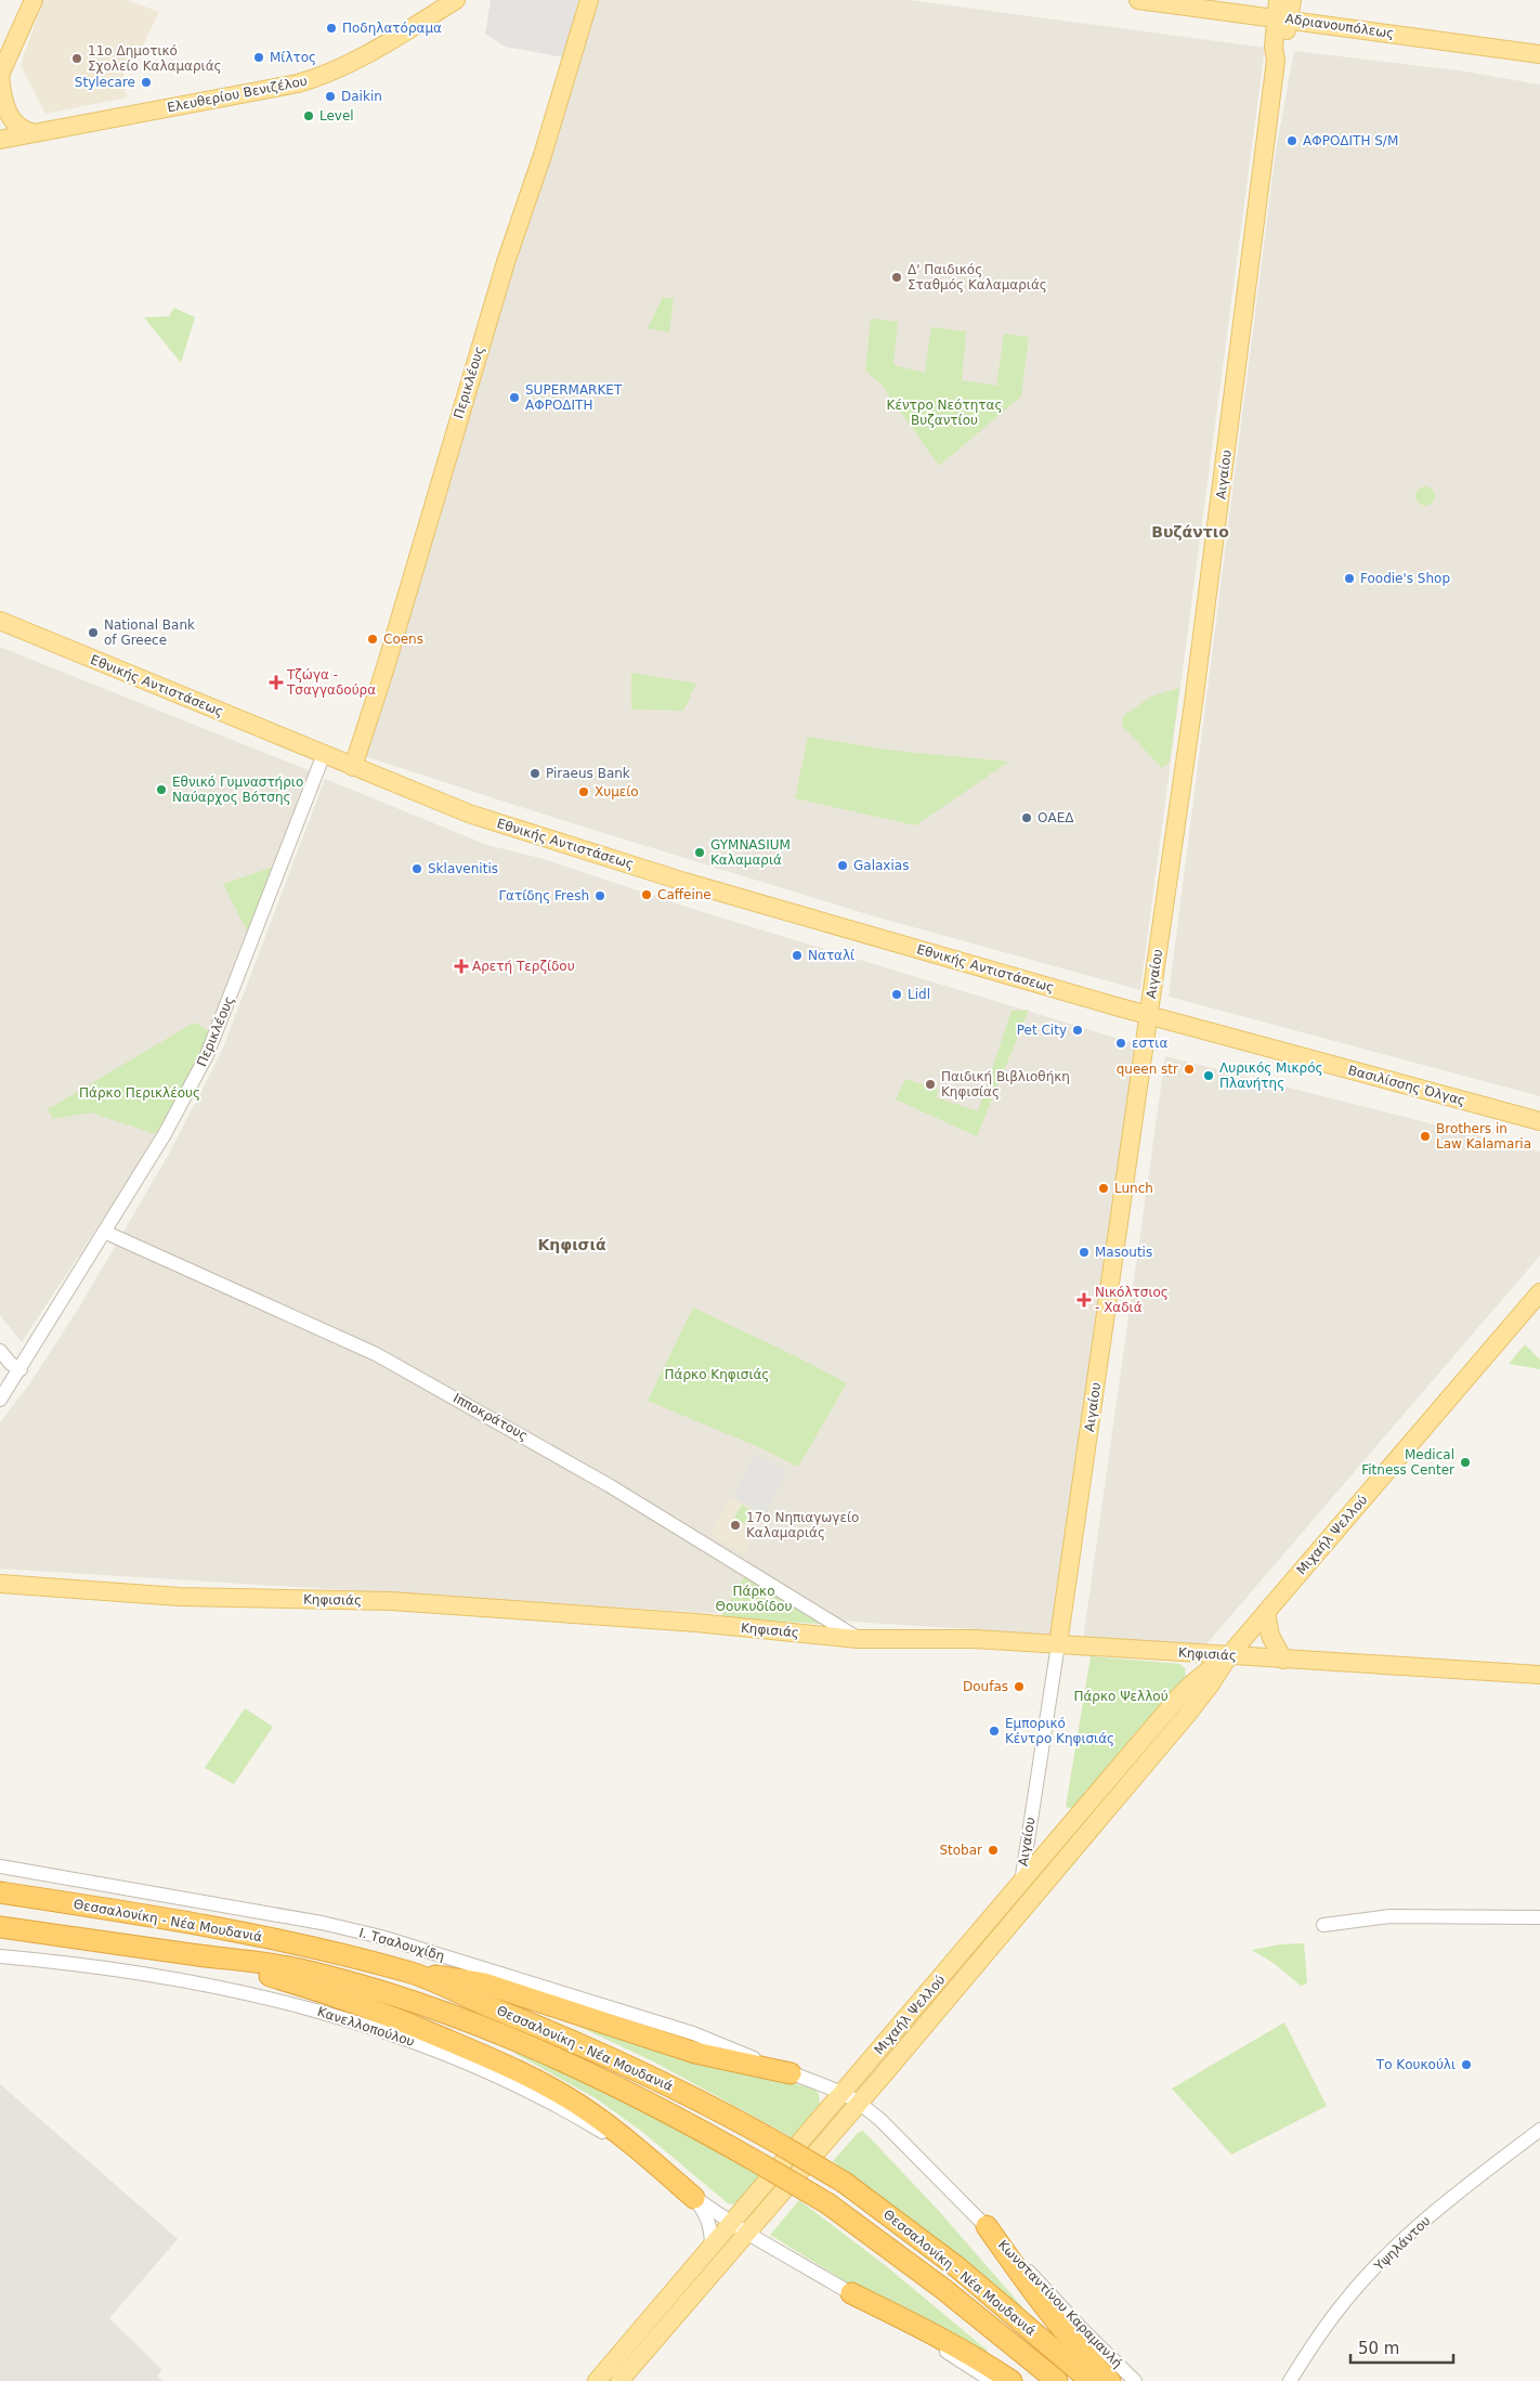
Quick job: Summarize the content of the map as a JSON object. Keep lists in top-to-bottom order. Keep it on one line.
{"streets":{"highway":["Θεσσαλονίκη - Νέα Μουδανιά"],"main road":["Αδριανουπόλεως","Ελευθερίου Βενιζέλου","Περικλέους","Αιγαίου","Εθνικής Αντιστάσεως","Βασιλίσσης Όλγας","Μιχαήλ Ψελλού","Κηφισιάς"],"street":["Ιπποκράτους","Ι. Τσαλουχίδη","Κανελλοπούλου","Υψηλάντου","Κωνσταντίνου Καραμανλή"]},"crossings":[["Αδριανουπόλεως","Αιγαίου"],["Περικλέους","Εθνικής Αντιστάσεως"],["Περικλέους","Ιπποκράτους"],["Αιγαίου","Εθνικής Αντιστάσεως"],["Αιγαίου","Βασιλίσσης Όλγας"],["Αιγαίου","Μιχαήλ Ψελλού"],["Αιγαίου","Κηφισιάς"],["Εθνικής Αντιστάσεως","Βασιλίσσης Όλγας"],["Ιπποκράτους","Κηφισιάς"],["Μιχαήλ Ψελλού","Κηφισιάς"],["Μιχαήλ Ψελλού","Ι. Τσαλουχίδη"],["Μιχαήλ Ψελλού","Κανελλοπούλου"],["Μιχαήλ Ψελλού","Κωνσταντίνου Καραμανλή"],["Ι. Τσαλουχίδη","Κωνσταντίνου Καραμανλή"]],"districts":["Βυζάντιο","Κηφισιά"],"parks":["Κέντρο Νεότητας Βυζαντίου","Πάρκο Περικλέους","Πάρκο Κηφισιάς","Πάρκο Θουκυδίδου","Πάρκο Ψελλού"],"places":{"other":["Ποδηλατόραμα","Μίλτος","11ο Δημοτικό Σχολείο Καλαμαριάς","Stylecare","Daikin","Level","ΑΦΡΟΔΙΤΗ S/M","Δ' Παιδικός Σταθμός Καλαμαριάς","SUPERMARKET ΑΦΡΟΔΙΤΗ","Foodie's Shop","National Bank of Greece","Coens","Piraeus Bank","Εθνικό Γυμναστήριο Ναύαρχος Βότσης","Χυμείο","ΟΑΕΔ","GYMNASIUM Καλαμαριά","Galaxias","Sklavenitis","Caffeine","Γατίδης Fresh","Ναταλί","Lidl","Pet City","εστια","queen str","Λυρικός Μικρός Πλανήτης","Παιδική Βιβλιοθήκη Κηφισίας","Brothers in Law Kalamaria","Lunch","Masoutis","Medical Fitness Center","17ο Νηπιαγωγείο Καλαμαριάς","Doufas","Εμπορικό Κέντρο Κηφισιάς","Stobar","Το Κουκούλι"],"health":["Τζώγα - Τσαγγαδούρα","Αρετή Τερζίδου","Νικόλτσιος - Χαδιά"]},"scale_bar":"50 m"}
